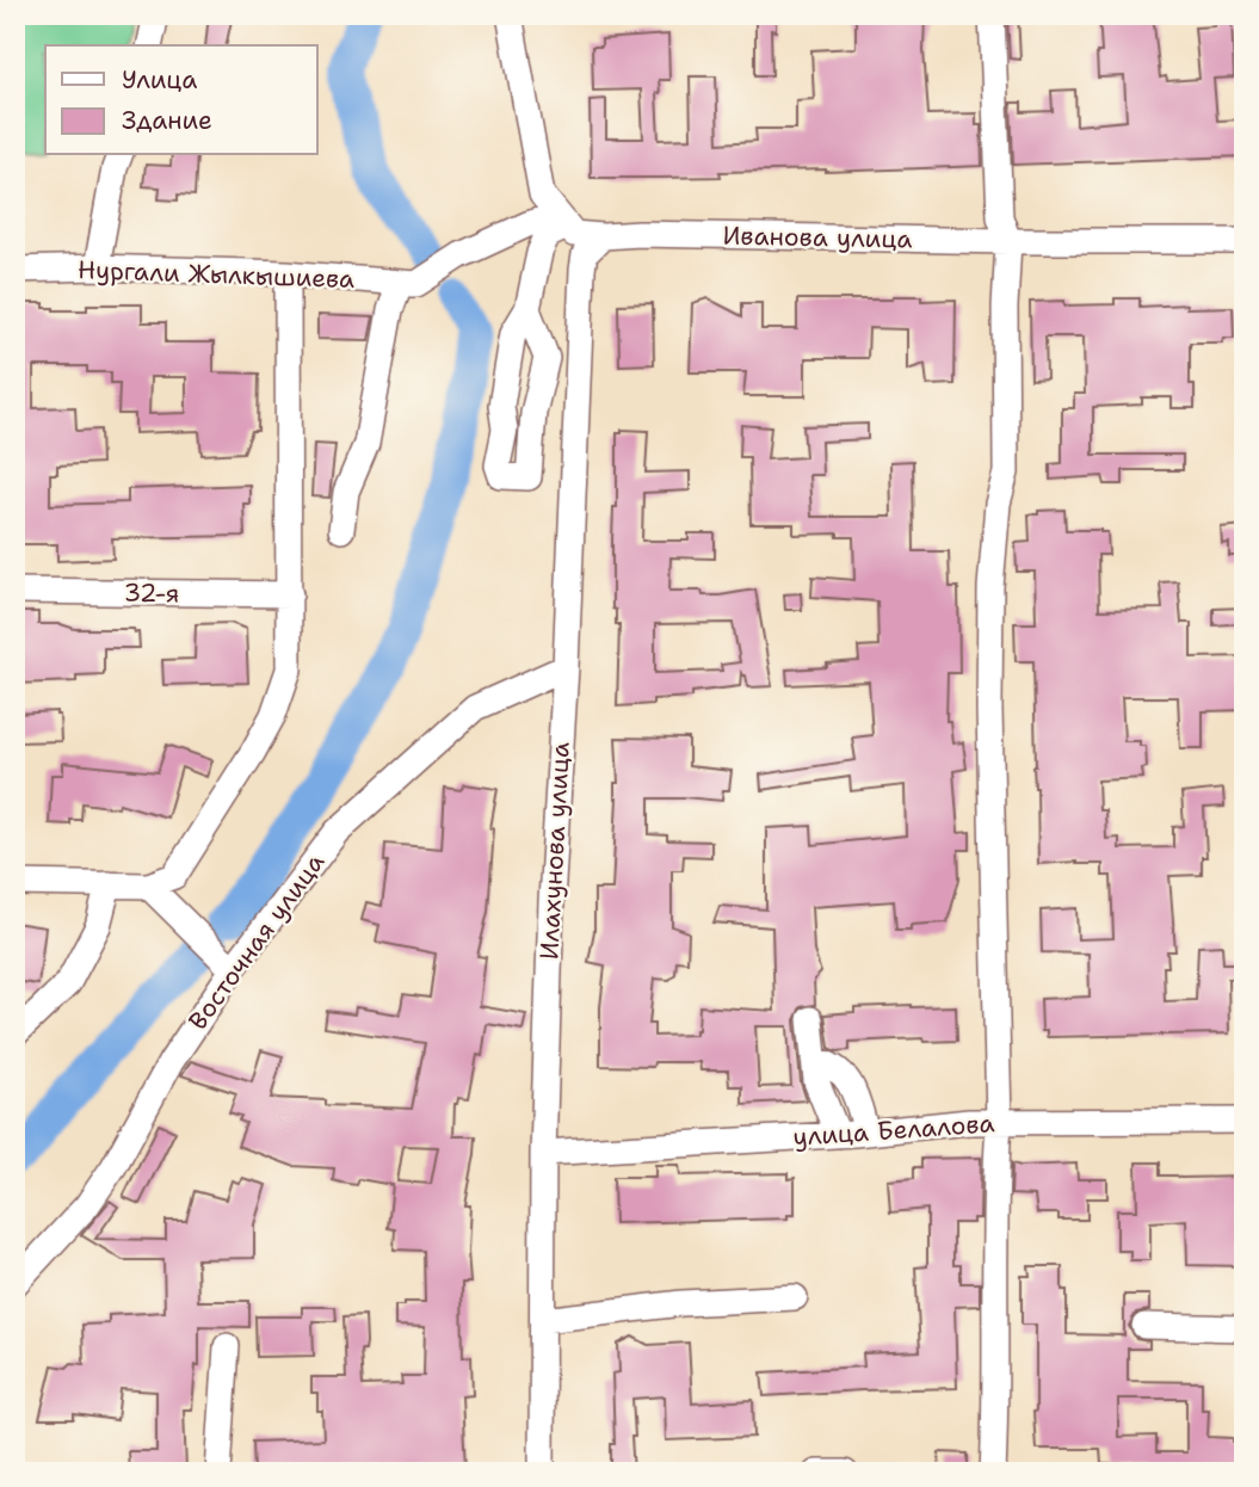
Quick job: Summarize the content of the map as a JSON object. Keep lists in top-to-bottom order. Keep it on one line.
{"streets":{"street":["Иванова улица","Нургали Жылкышиева","32-я","Илахунова улица","Восточная улица","улица Белалова"]},"crossings":[["Иванова улица","Илахунова улица"],["Илахунова улица","Восточная улица"],["Илахунова улица","улица Белалова"]],"legend":["Улица","Здание"]}
